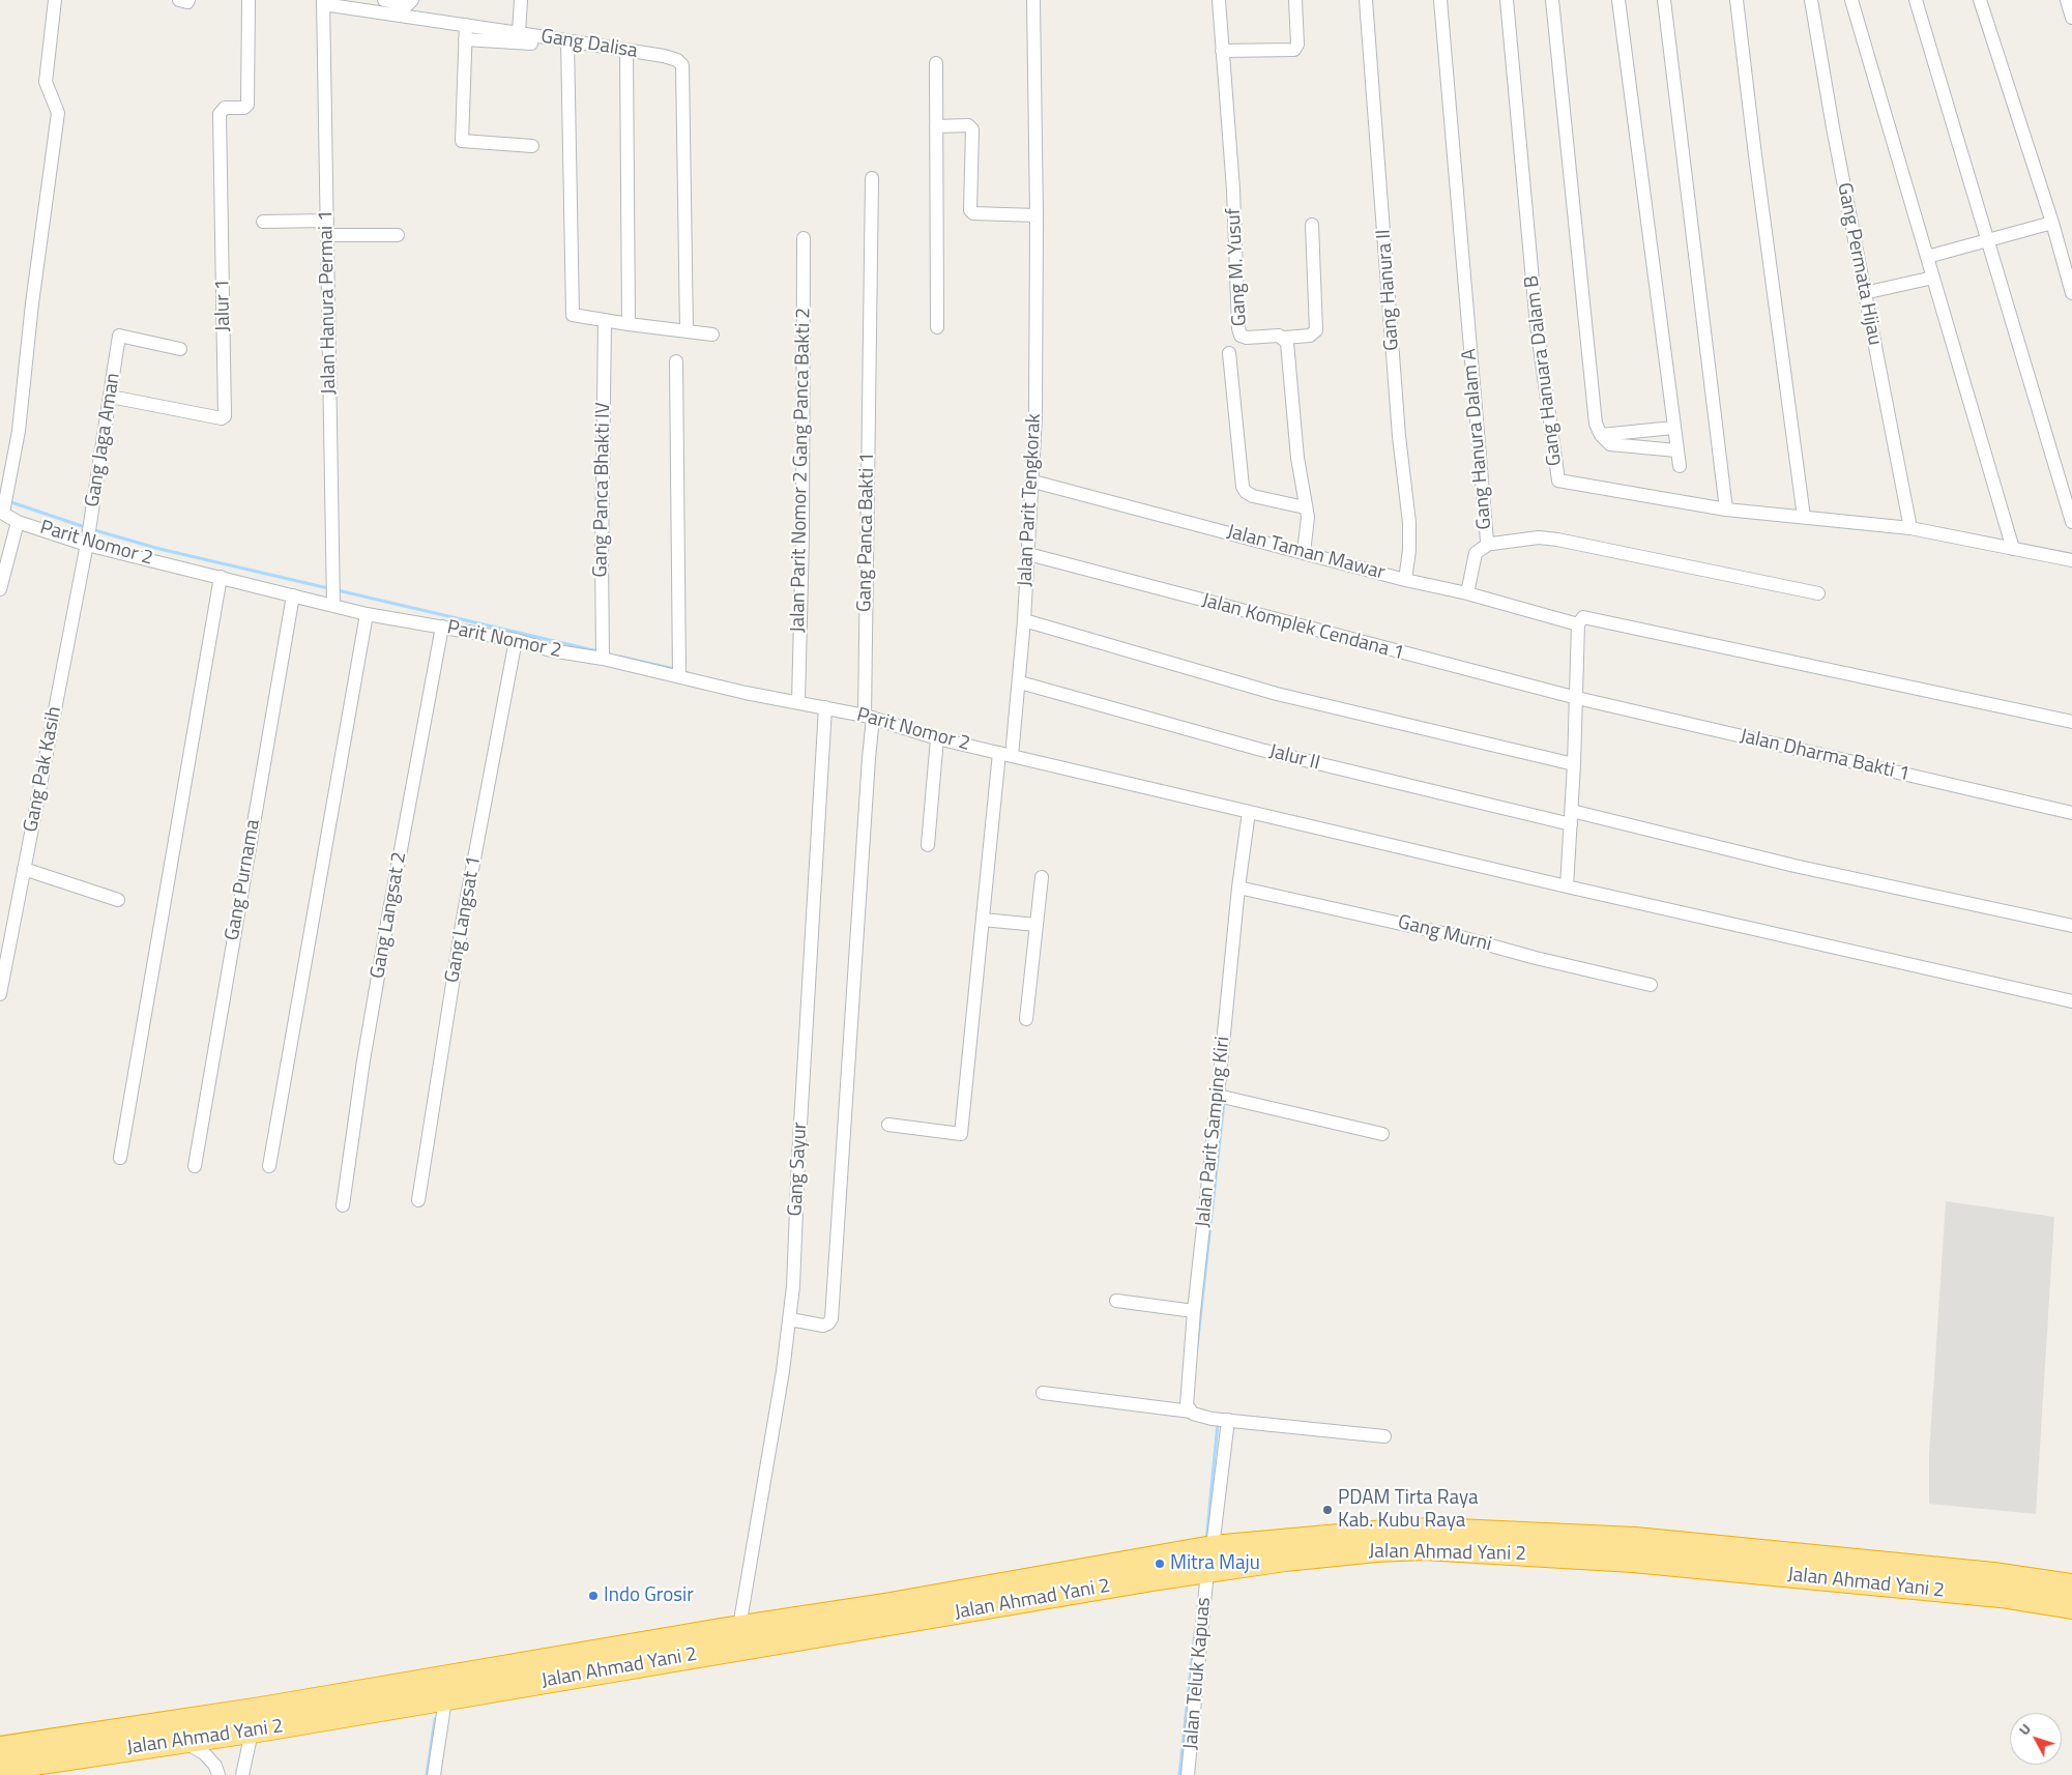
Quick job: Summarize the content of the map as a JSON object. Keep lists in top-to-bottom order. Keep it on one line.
{"streets":{"highway":["Jalan Ahmad Yani 2"],"street":["Gang Dalisa","Gang Permata Hijau","Gang M. Yusuf","Gang Hanura II","Jalan Hanura Permai 1","Jalur 1","Gang Hanuara Dalam B","Gang Hanura Dalam A","Gang Jaga Aman","Jalan Parit Nomor 2 Gang Panca Bakti 2","Gang Panca Bhakti IV","Jalan Parit Tengkorak","Gang Panca Bakti 1","Parit Nomor 2","Jalan Taman Mawar","Jalan Komplek Cendana 1","Jalan Dharma Bakti 1","Jalur II","Gang Pak Kasih","Gang Purnama","Gang Langsat 2","Gang Langsat 1","Gang Murni","Jalan Parit Samping Kiri","Gang Sayur","Jalan Teluk Kapuas"]},"crossings":[["Gang Permata Hijau","Gang Hanuara Dalam B"],["Gang Hanura II","Jalan Taman Mawar"],["Jalan Hanura Permai 1","Parit Nomor 2"],["Jalur 1","Gang Jaga Aman"],["Gang Jaga Aman","Parit Nomor 2"],["Gang Jaga Aman","Gang Pak Kasih"],["Jalan Parit Nomor 2 Gang Panca Bakti 2","Parit Nomor 2"],["Gang Panca Bhakti IV","Parit Nomor 2"],["Jalan Parit Tengkorak","Parit Nomor 2"],["Jalan Parit Tengkorak","Jalan Taman Mawar"],["Jalan Parit Tengkorak","Jalan Komplek Cendana 1"],["Jalan Parit Tengkorak","Jalur II"],["Gang Panca Bakti 1","Parit Nomor 2"],["Gang Panca Bakti 1","Gang Sayur"],["Parit Nomor 2","Gang Pak Kasih"],["Parit Nomor 2","Gang Purnama"],["Parit Nomor 2","Gang Langsat 2"],["Parit Nomor 2","Gang Langsat 1"],["Parit Nomor 2","Gang Sayur"],["Jalan Komplek Cendana 1","Jalan Dharma Bakti 1"],["Gang Murni","Jalan Parit Samping Kiri"],["Gang Sayur","Jalan Ahmad Yani 2"],["Jalan Ahmad Yani 2","Jalan Teluk Kapuas"]],"places":["PDAM Tirta Raya Kab. Kubu Raya","Mitra Maju","Indo Grosir"],"north":"top left"}
